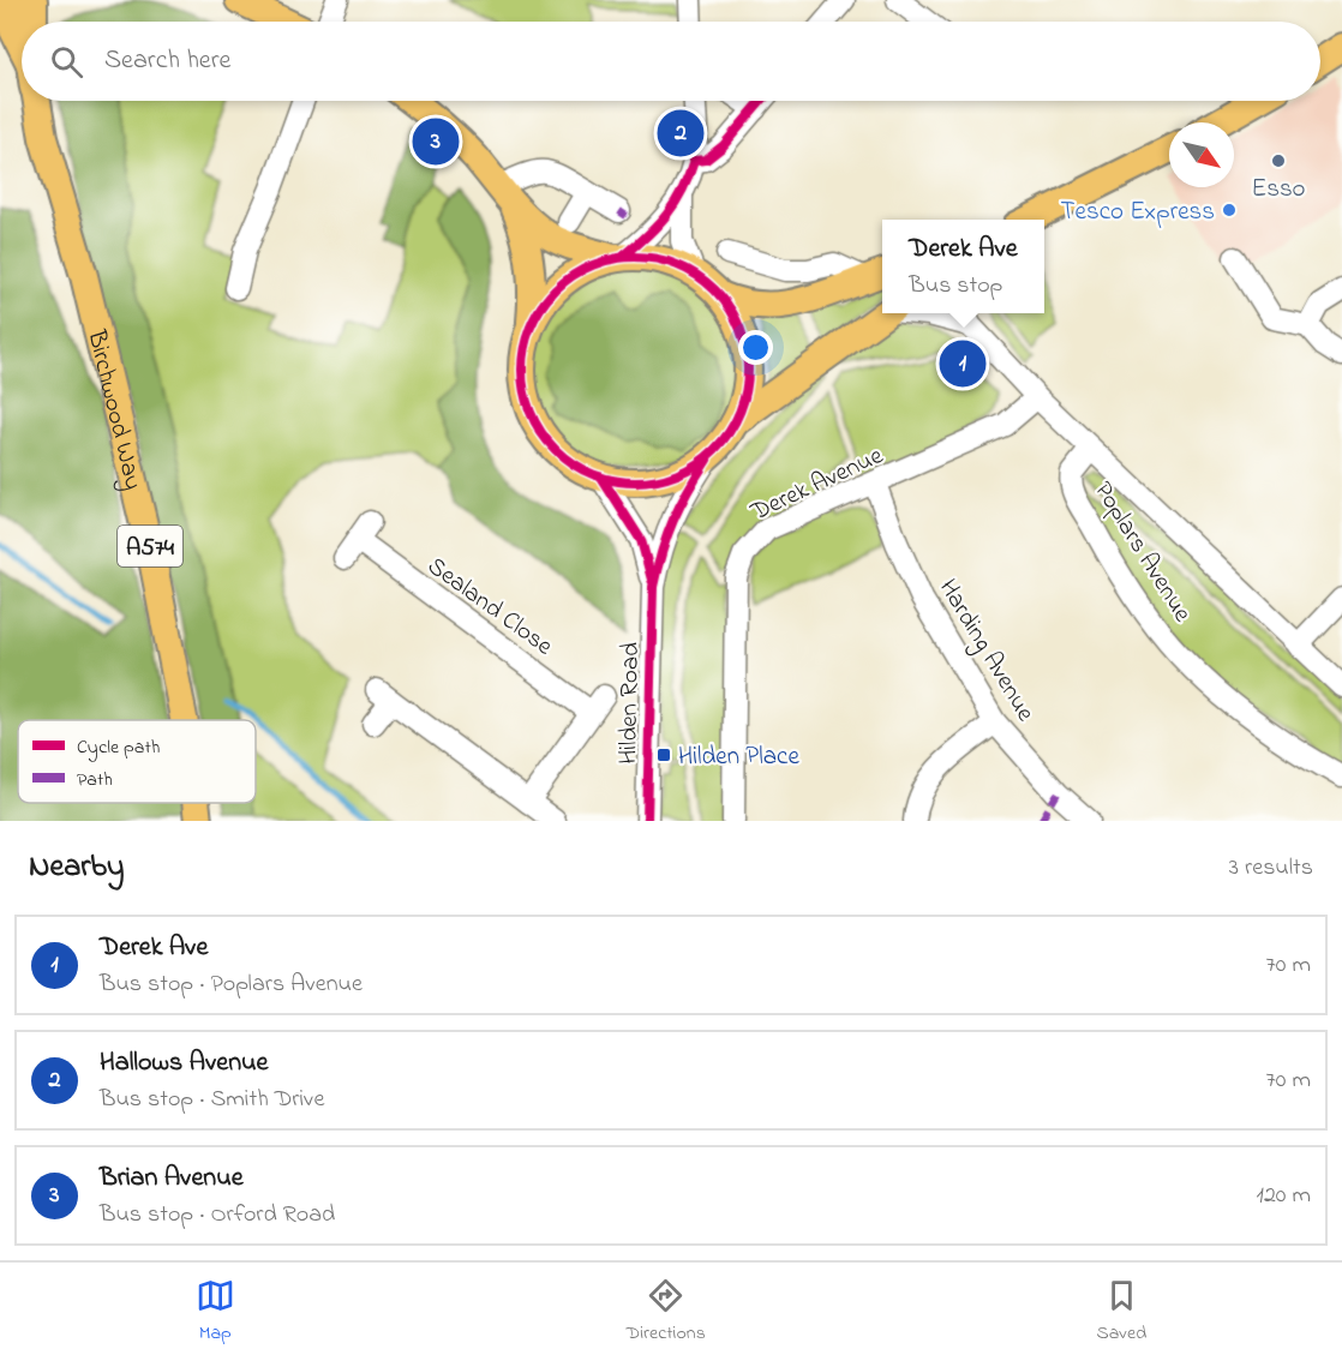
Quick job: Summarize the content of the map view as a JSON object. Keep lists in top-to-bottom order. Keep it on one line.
{"streets":{"main road":["Birchwood Way","A574"],"street":["Derek Avenue","Poplars Avenue","Sealand Close","Harding Avenue","Hilden Road"]},"crossings":[["Derek Avenue","Poplars Avenue"],["Derek Avenue","Harding Avenue"]],"places":{"other":["Esso","Tesco Express"],"transit":["Hilden Place"]},"legend":["Cycle path","Path"],"north":"bottom right","page":{"search":"Search here","pins":["2","3","1"],"popup":["Derek Ave","Bus stop"],"heading":["Nearby","3 results"],"list":[{"mark":"1","name":"Derek Ave","note":"Bus stop · Poplars Avenue","value":"70 m"},{"mark":"2","name":"Hallows Avenue","note":"Bus stop · Smith Drive","value":"70 m"},{"mark":"3","name":"Brian Avenue","note":"Bus stop · Orford Road","value":"120 m"}],"nav":["Map","Directions","Saved"]}}
